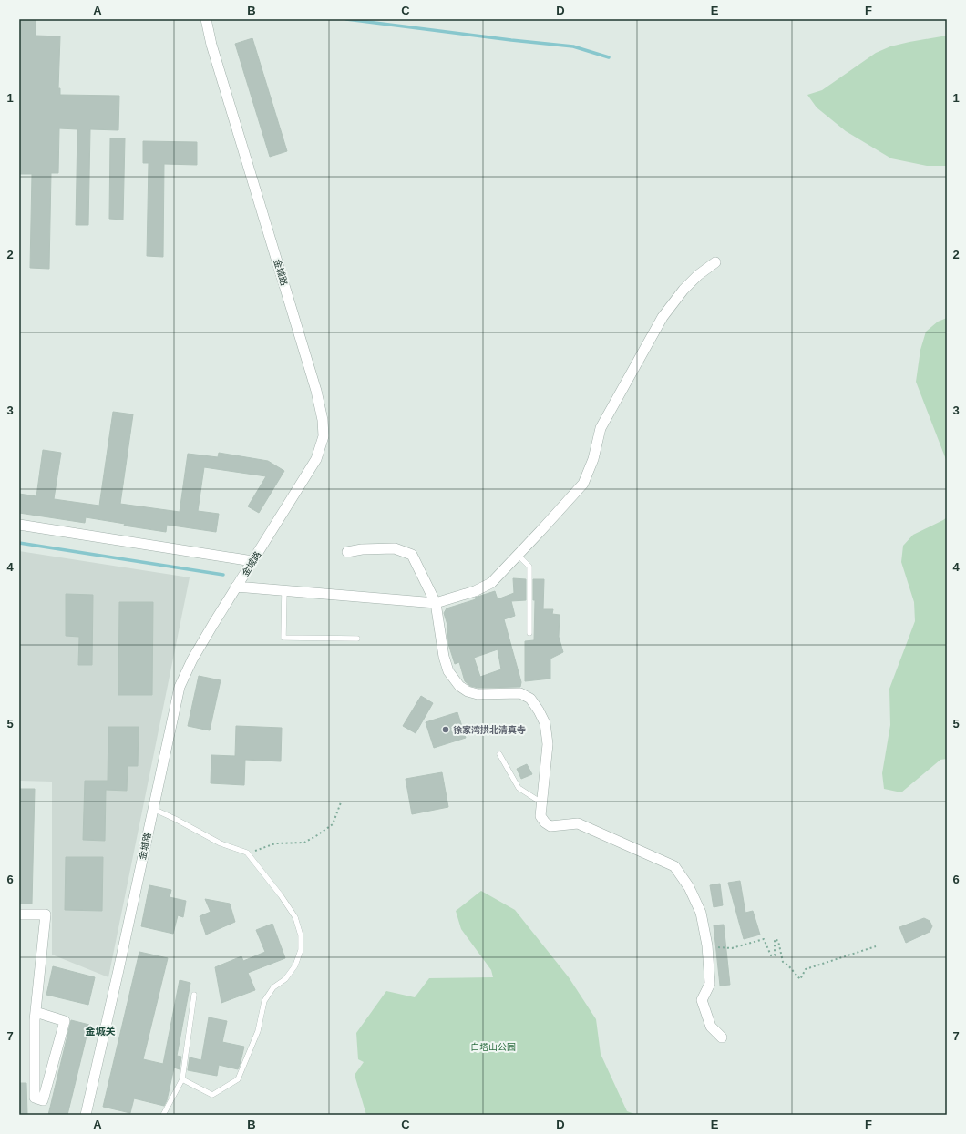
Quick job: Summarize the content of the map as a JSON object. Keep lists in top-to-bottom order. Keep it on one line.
{"streets":{"street":["金城路"]},"districts":["金城关"],"parks":["白塔山公园"],"places":["徐家湾拱北清真寺"],"grid":{"columns":["A","B","C","D","E","F"],"rows":["1","2","3","4","5","6","7"]}}
